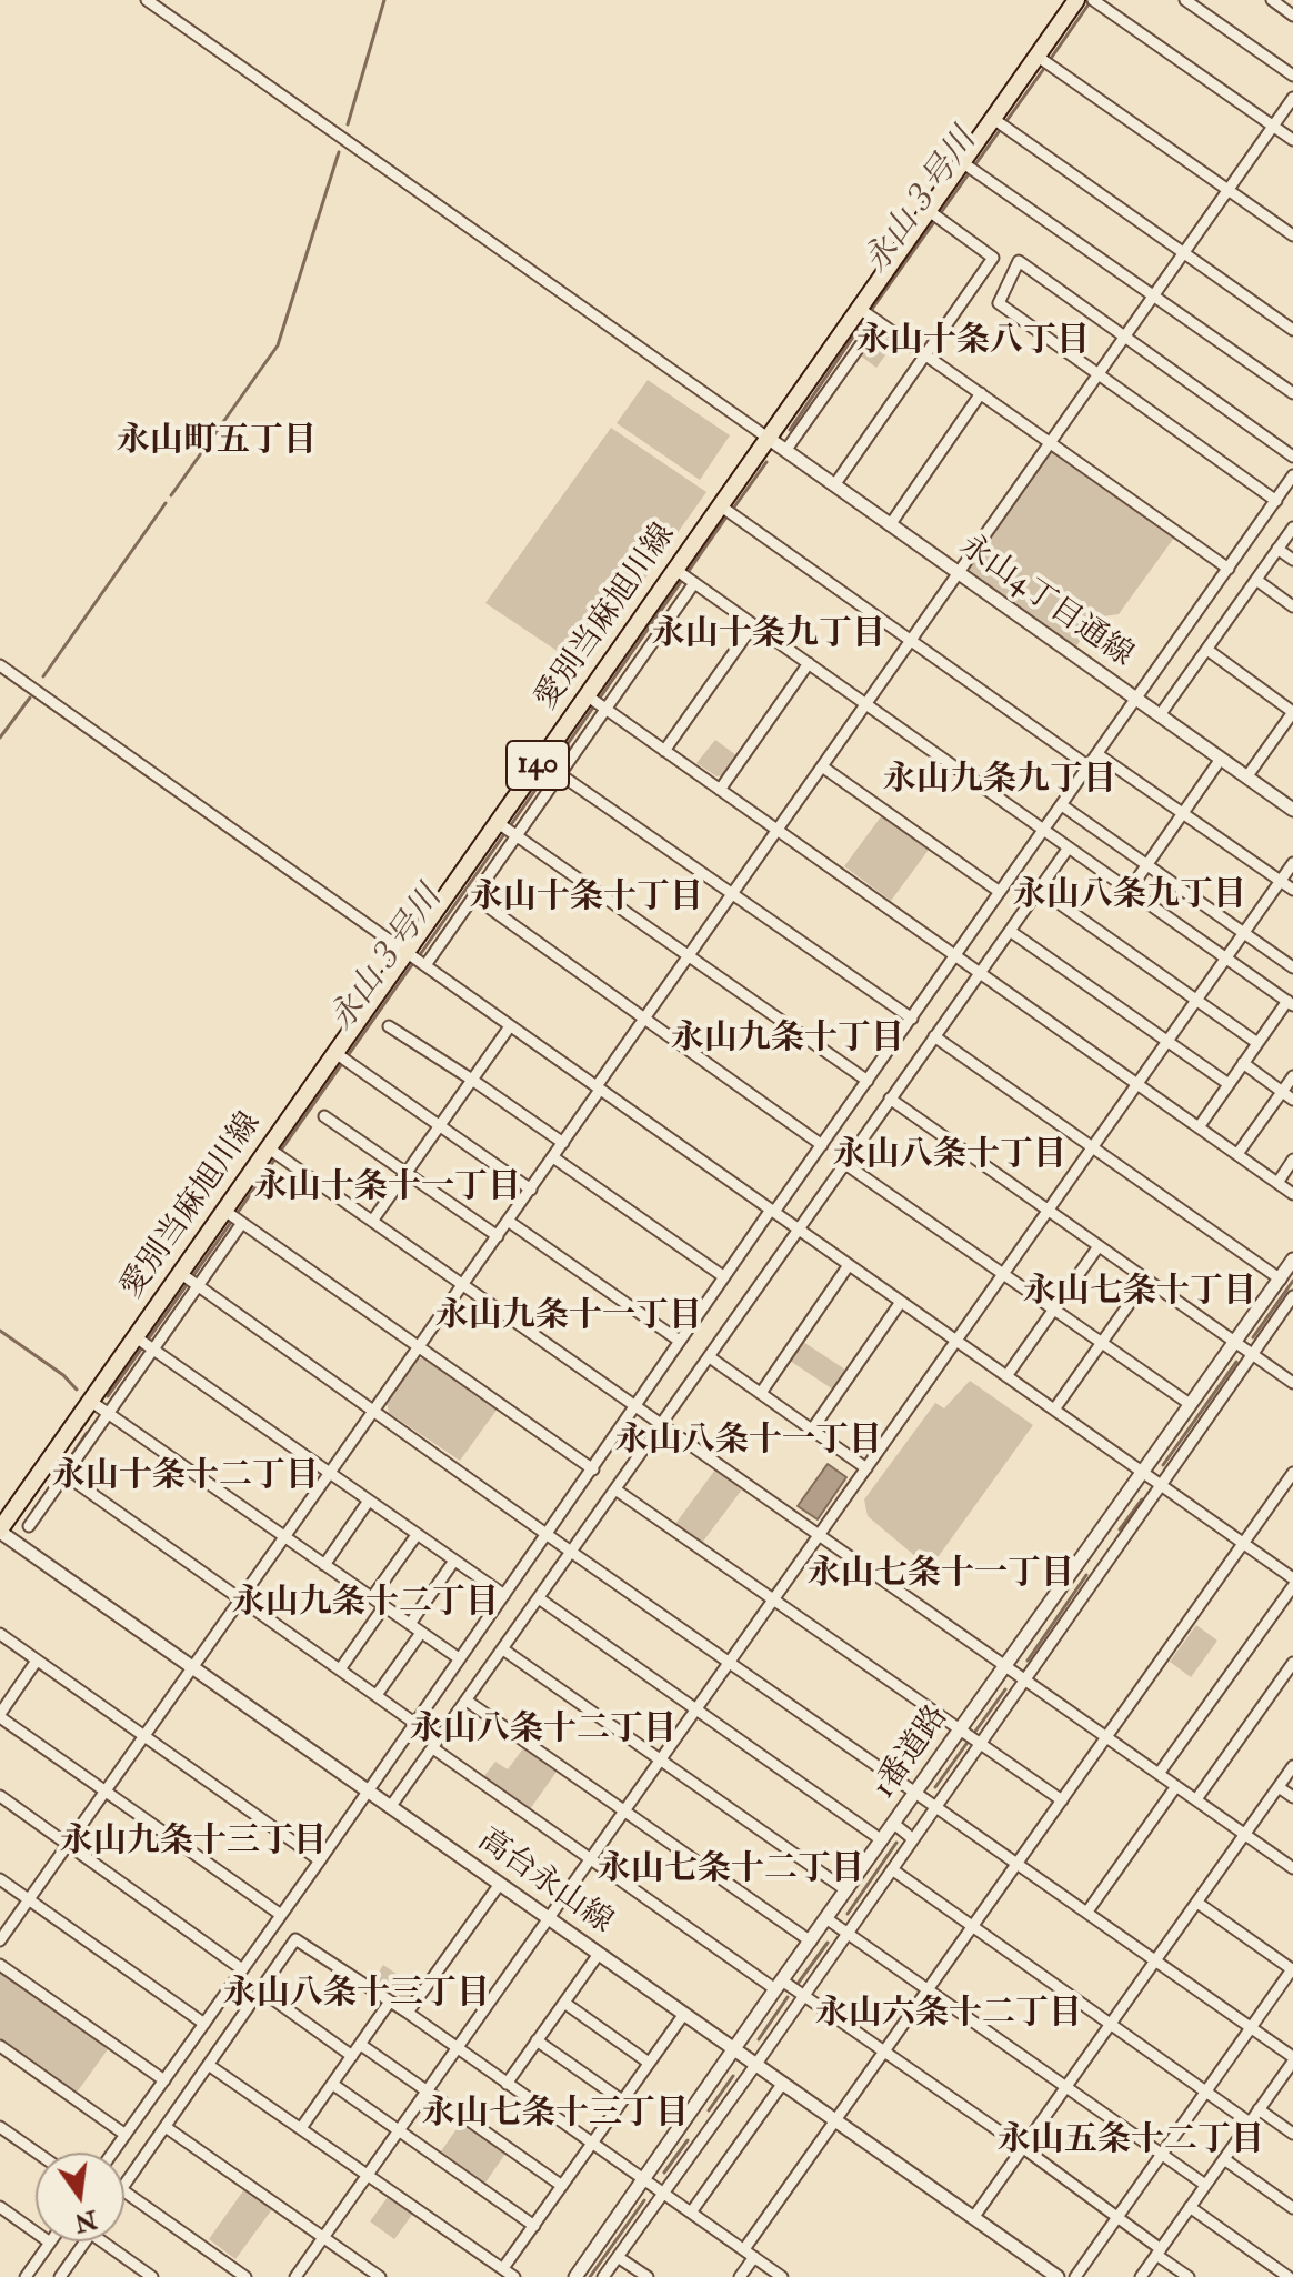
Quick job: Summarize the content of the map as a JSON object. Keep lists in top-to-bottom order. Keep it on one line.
{"streets":{"main road":["愛別当麻旭川線","140"],"street":["永山4丁目通線","1番道路","高台永山線"]},"crossings":[["永山4丁目通線","愛別当麻旭川線"],["愛別当麻旭川線","高台永山線"],["1番道路","高台永山線"]],"districts":["永山十条八丁目","永山町五丁目","永山十条九丁目","永山九条九丁目","永山八条九丁目","永山十条十丁目","永山九条十丁目","永山八条十丁目","永山十条十一丁目","永山七条十丁目","永山九条十一丁目","永山八条十一丁目","永山十条十二丁目","永山七条十一丁目","永山九条十二丁目","永山八条十二丁目","永山九条十三丁目","永山七条十二丁目","永山八条十三丁目","永山六条十二丁目","永山七条十三丁目","永山五条十二丁目"],"water":["永山３号川"],"north":"bottom"}
